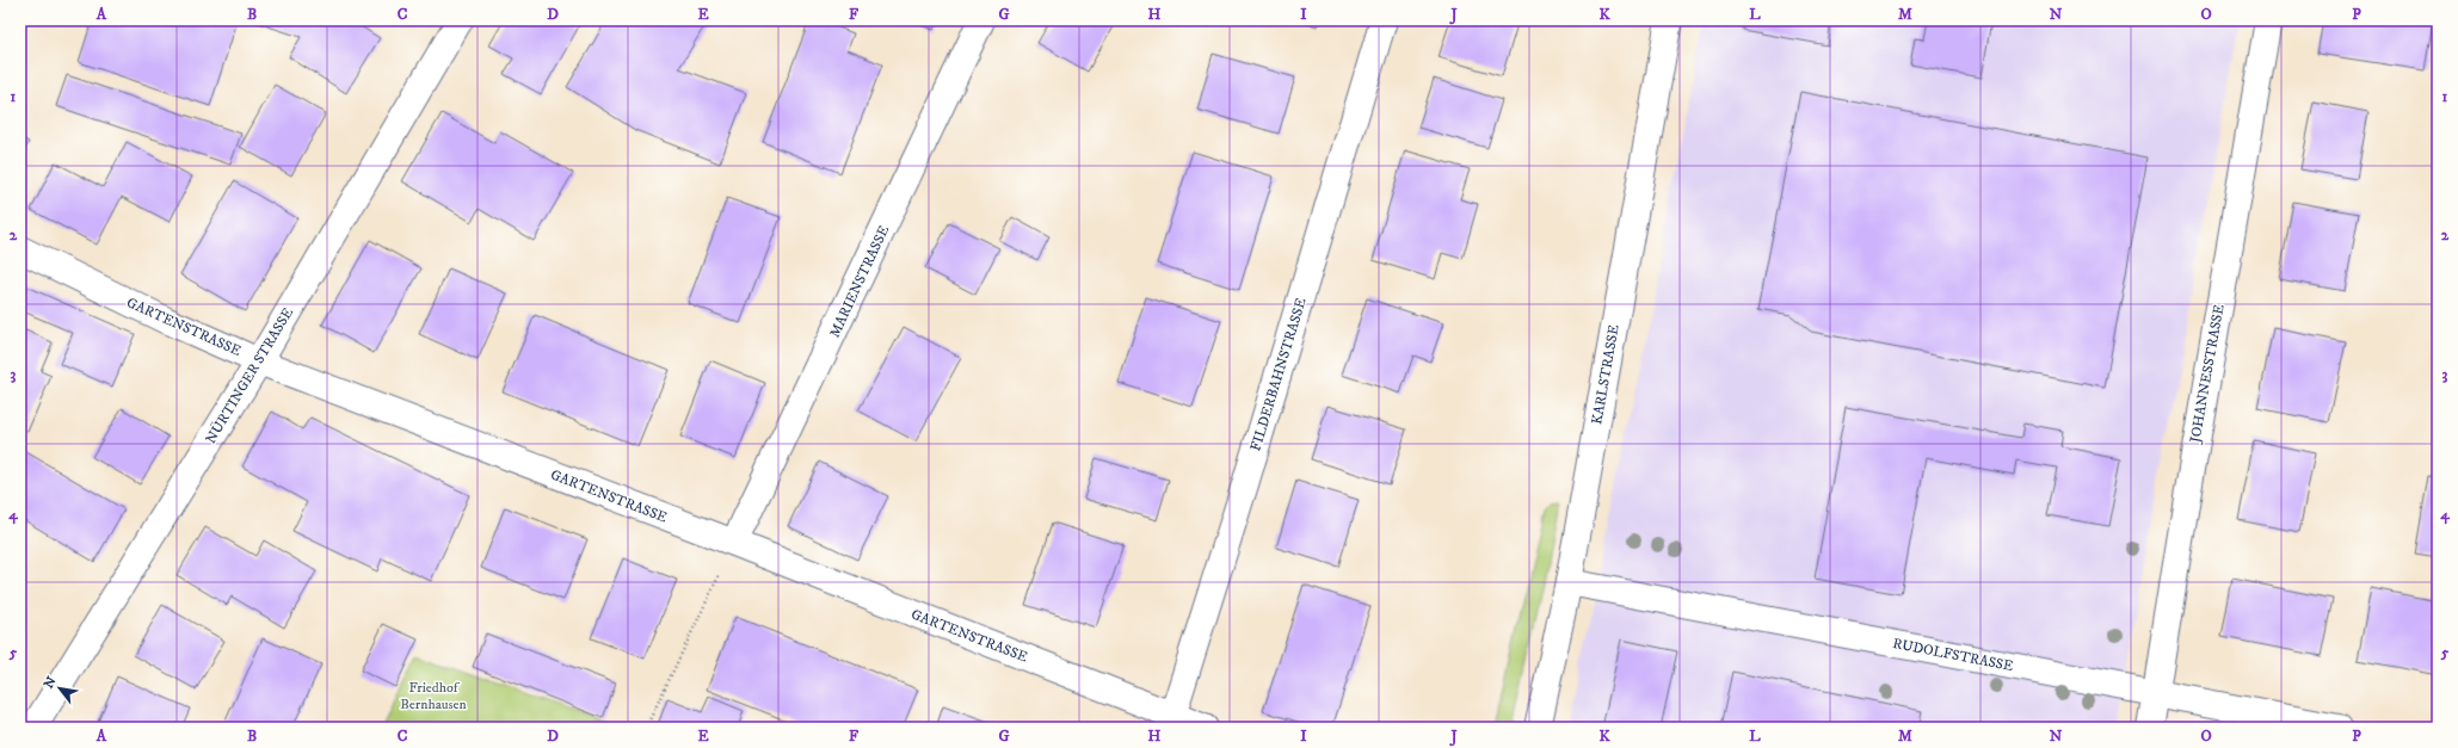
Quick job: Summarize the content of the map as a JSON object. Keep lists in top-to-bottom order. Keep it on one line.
{"streets":{"street":["MARIENSTRASSE","GARTENSTRASSE","JOHANNESSTRASSE","FILDERBAHNSTRASSE","KARLSTRASSE","NÜRTINGER STRASSE","RUDOLFSTRASSE"]},"crossings":[["MARIENSTRASSE","GARTENSTRASSE"],["GARTENSTRASSE","FILDERBAHNSTRASSE"],["GARTENSTRASSE","NÜRTINGER STRASSE"],["JOHANNESSTRASSE","RUDOLFSTRASSE"],["KARLSTRASSE","RUDOLFSTRASSE"]],"parks":["Friedhof Bernhausen"],"north":"top left","grid":{"columns":["A","B","C","D","E","F","G","H","I","J","K","L","M","N","O","P"],"rows":["1","2","3","4","5"]}}
